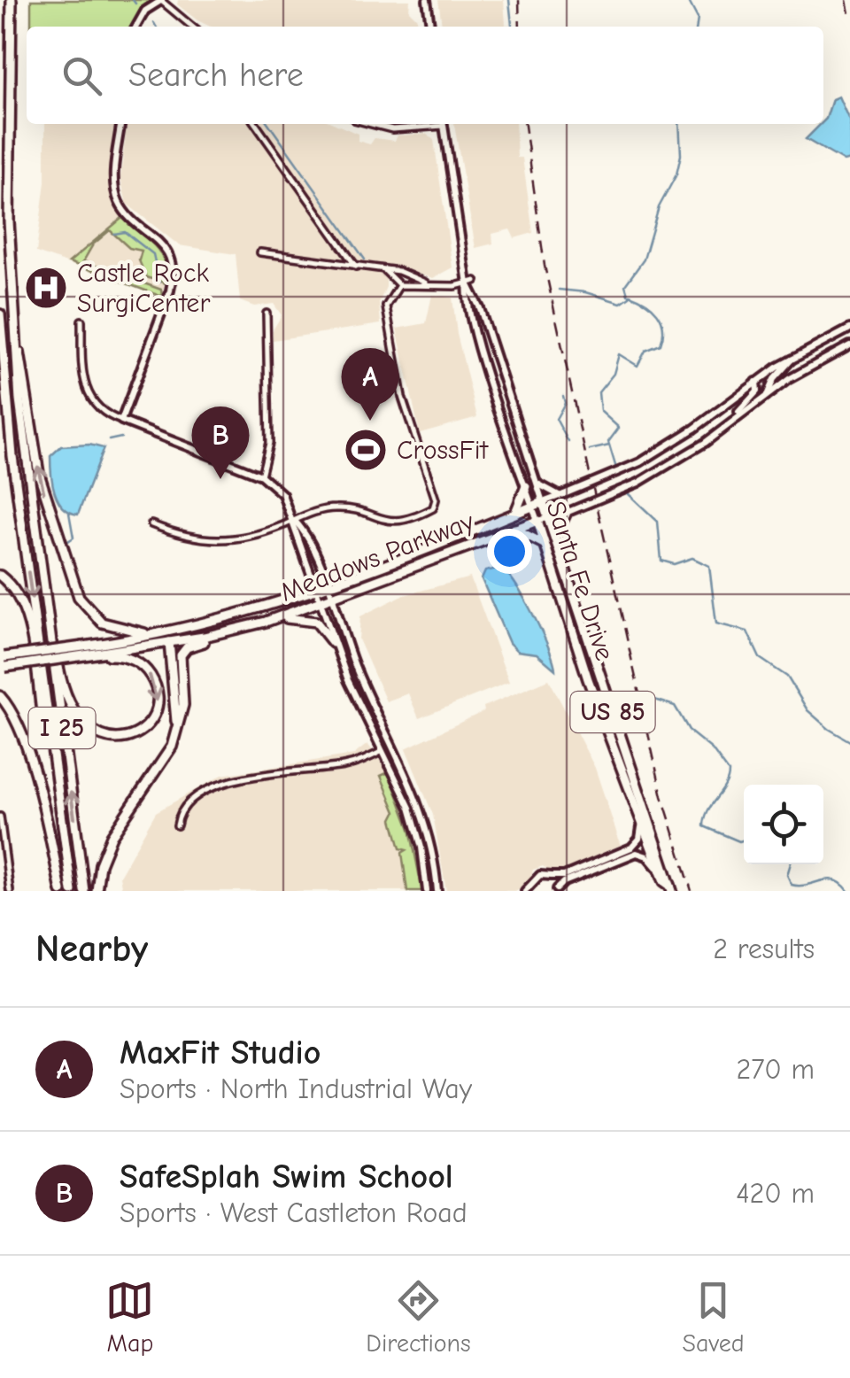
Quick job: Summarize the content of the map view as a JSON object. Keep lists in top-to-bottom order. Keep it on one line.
{"streets":{"highway":["Meadows Parkway","Santa Fe Drive","US 85","I 25"]},"crossings":[["Meadows Parkway","Santa Fe Drive"]],"places":{"hospital":["Castle Rock SurgiCenter"],"sports":["CrossFit"]},"page":{"search":"Search here","pins":["A","B"],"heading":["Nearby","2 results"],"list":[{"mark":"A","name":"MaxFit Studio","note":"Sports · North Industrial Way","value":"270 m"},{"mark":"B","name":"SafeSplah Swim School","note":"Sports · West Castleton Road","value":"420 m"}],"nav":["Map","Directions","Saved"]}}
